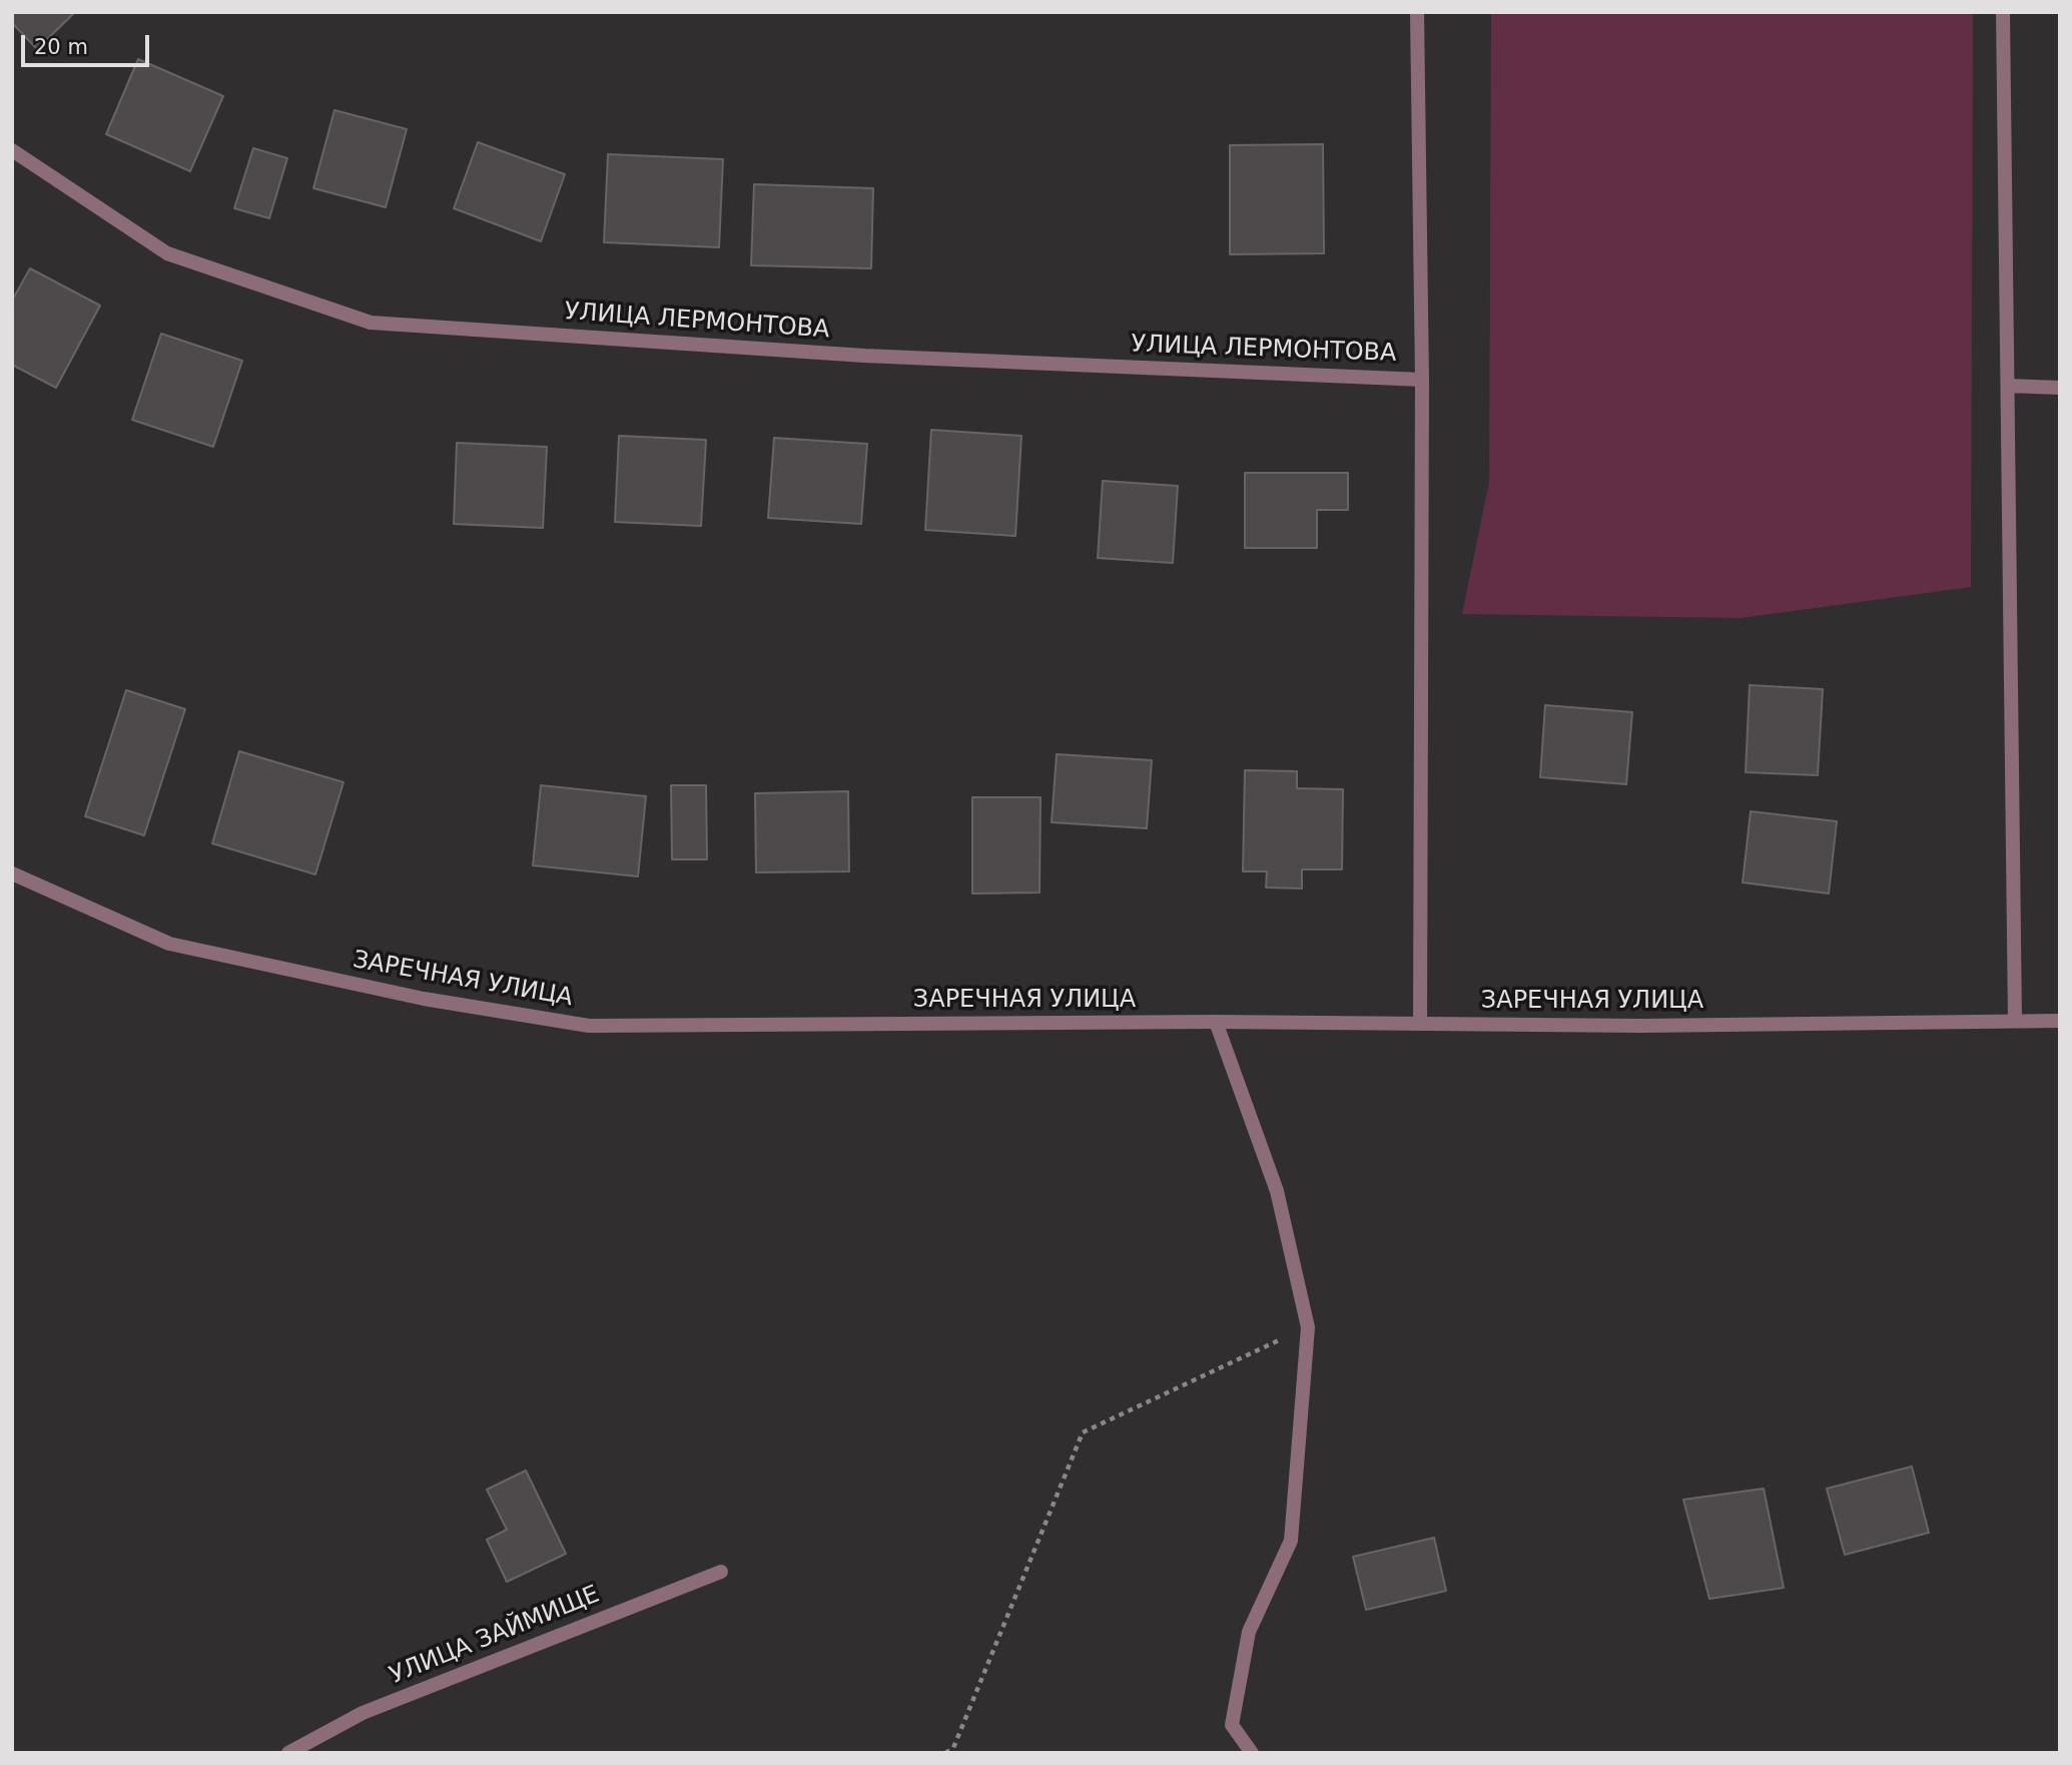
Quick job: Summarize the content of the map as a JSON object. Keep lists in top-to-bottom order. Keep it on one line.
{"streets":{"street":["УЛИЦА ЛЕРМОНТОВА","ЗАРЕЧНАЯ УЛИЦА","УЛИЦА ЗАЙМИЩЕ"]},"scale_bar":"20 m"}
